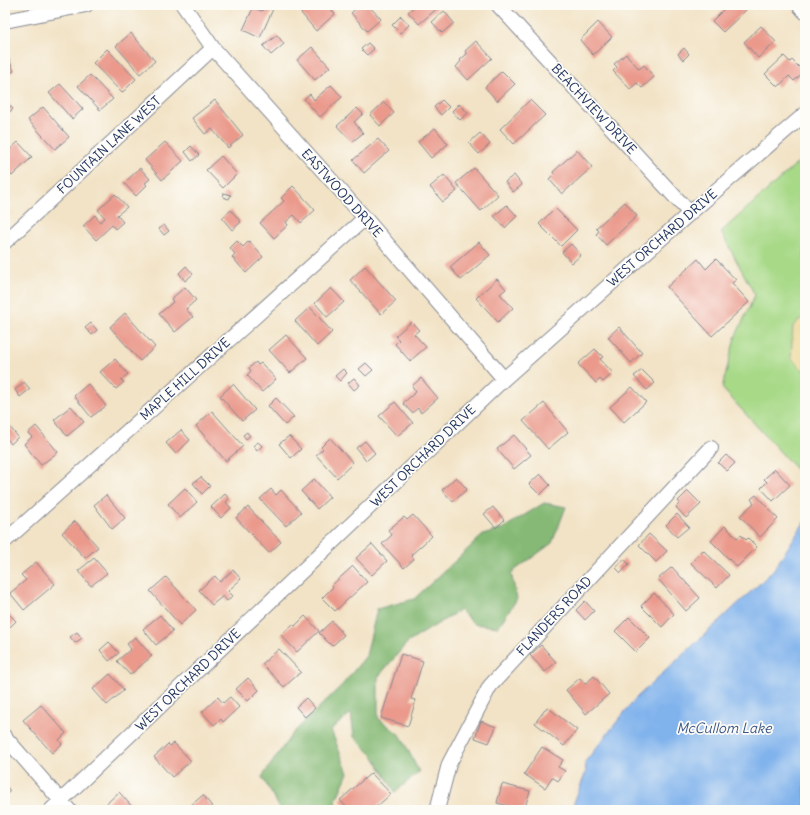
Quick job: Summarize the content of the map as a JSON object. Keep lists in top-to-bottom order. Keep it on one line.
{"streets":{"street":["BEACHVIEW DRIVE","FOUNTAIN LANE WEST","EASTWOOD DRIVE","WEST ORCHARD DRIVE","MAPLE HILL DRIVE","FLANDERS ROAD"]},"crossings":[["BEACHVIEW DRIVE","WEST ORCHARD DRIVE"],["FOUNTAIN LANE WEST","EASTWOOD DRIVE"],["EASTWOOD DRIVE","WEST ORCHARD DRIVE"],["EASTWOOD DRIVE","MAPLE HILL DRIVE"]],"water":["McCullom Lake"]}
